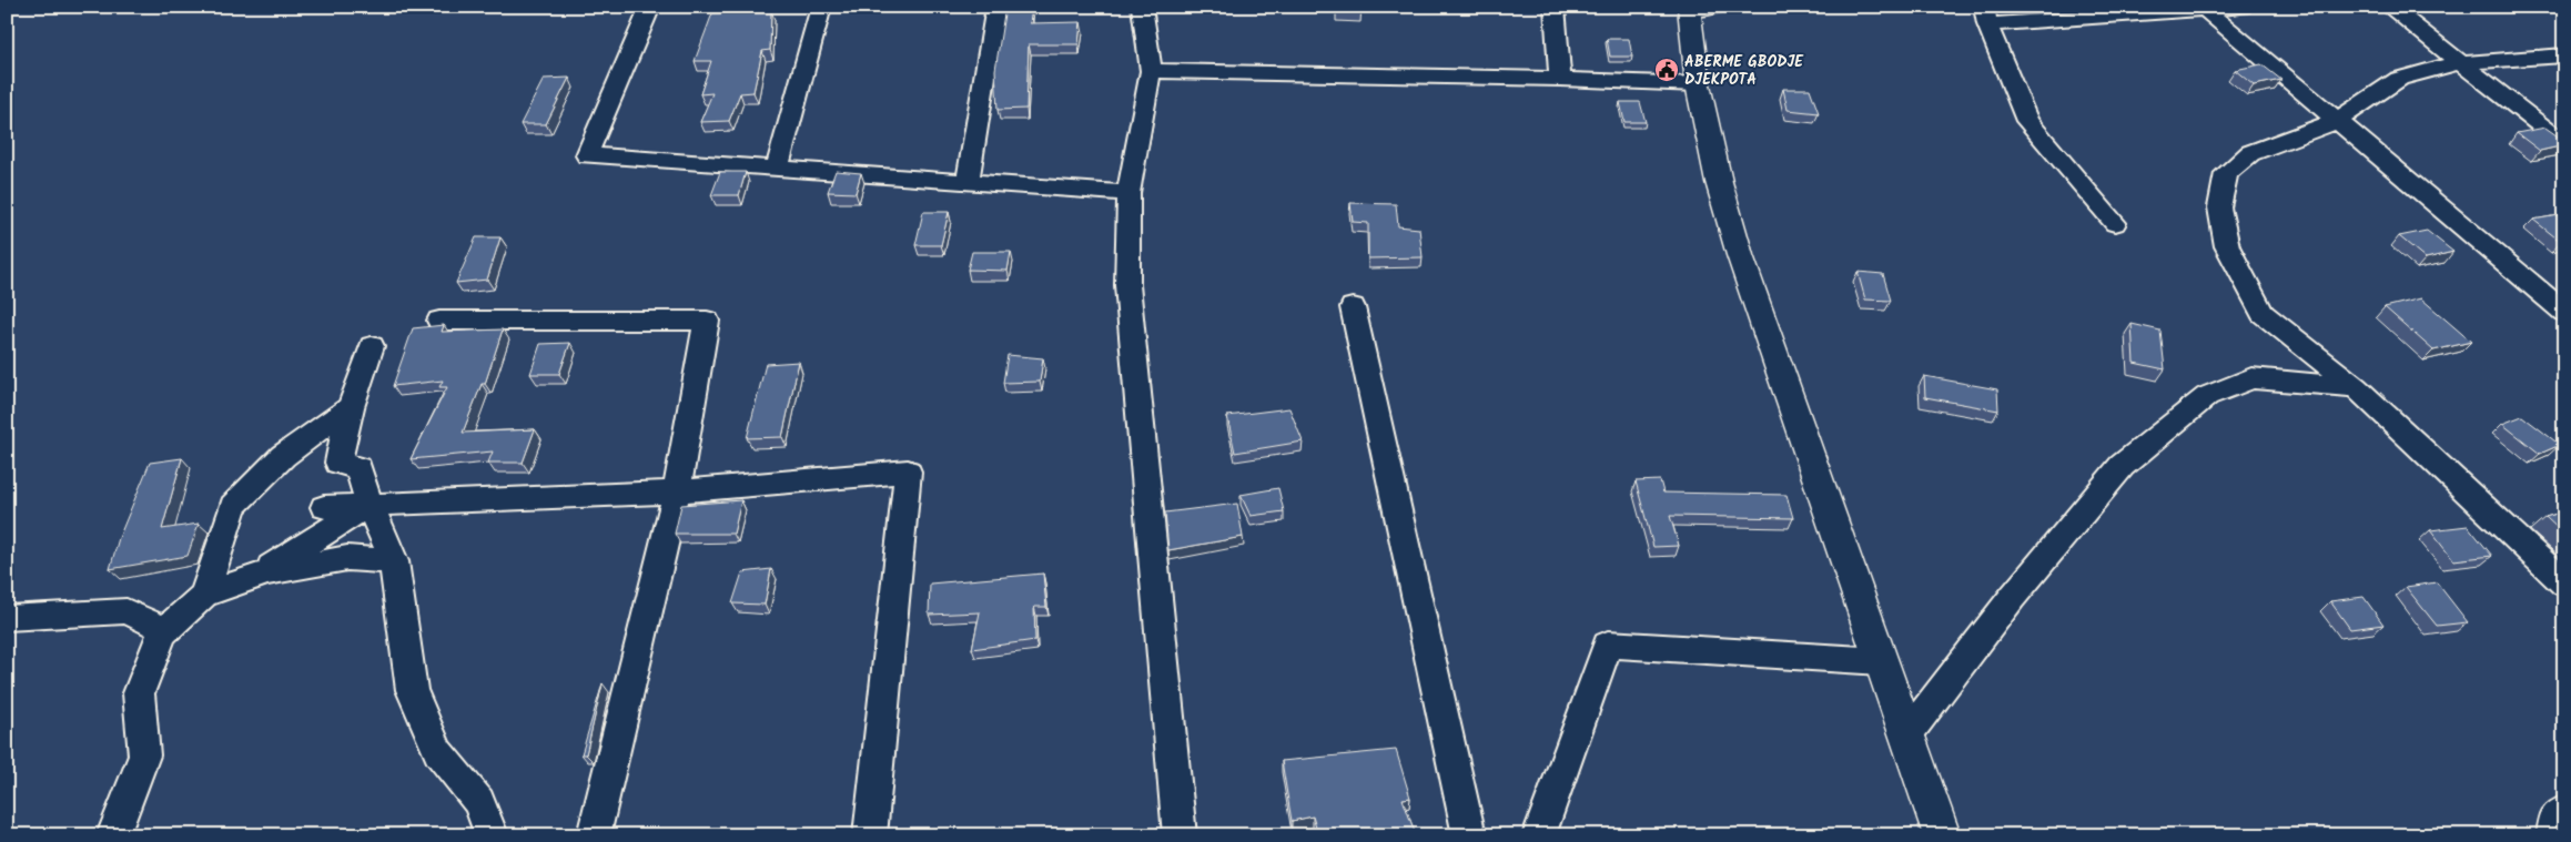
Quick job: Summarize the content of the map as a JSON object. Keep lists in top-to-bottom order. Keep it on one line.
{"places":{"public building":["ABERME GBODJE DJEKPOTA"]}}
